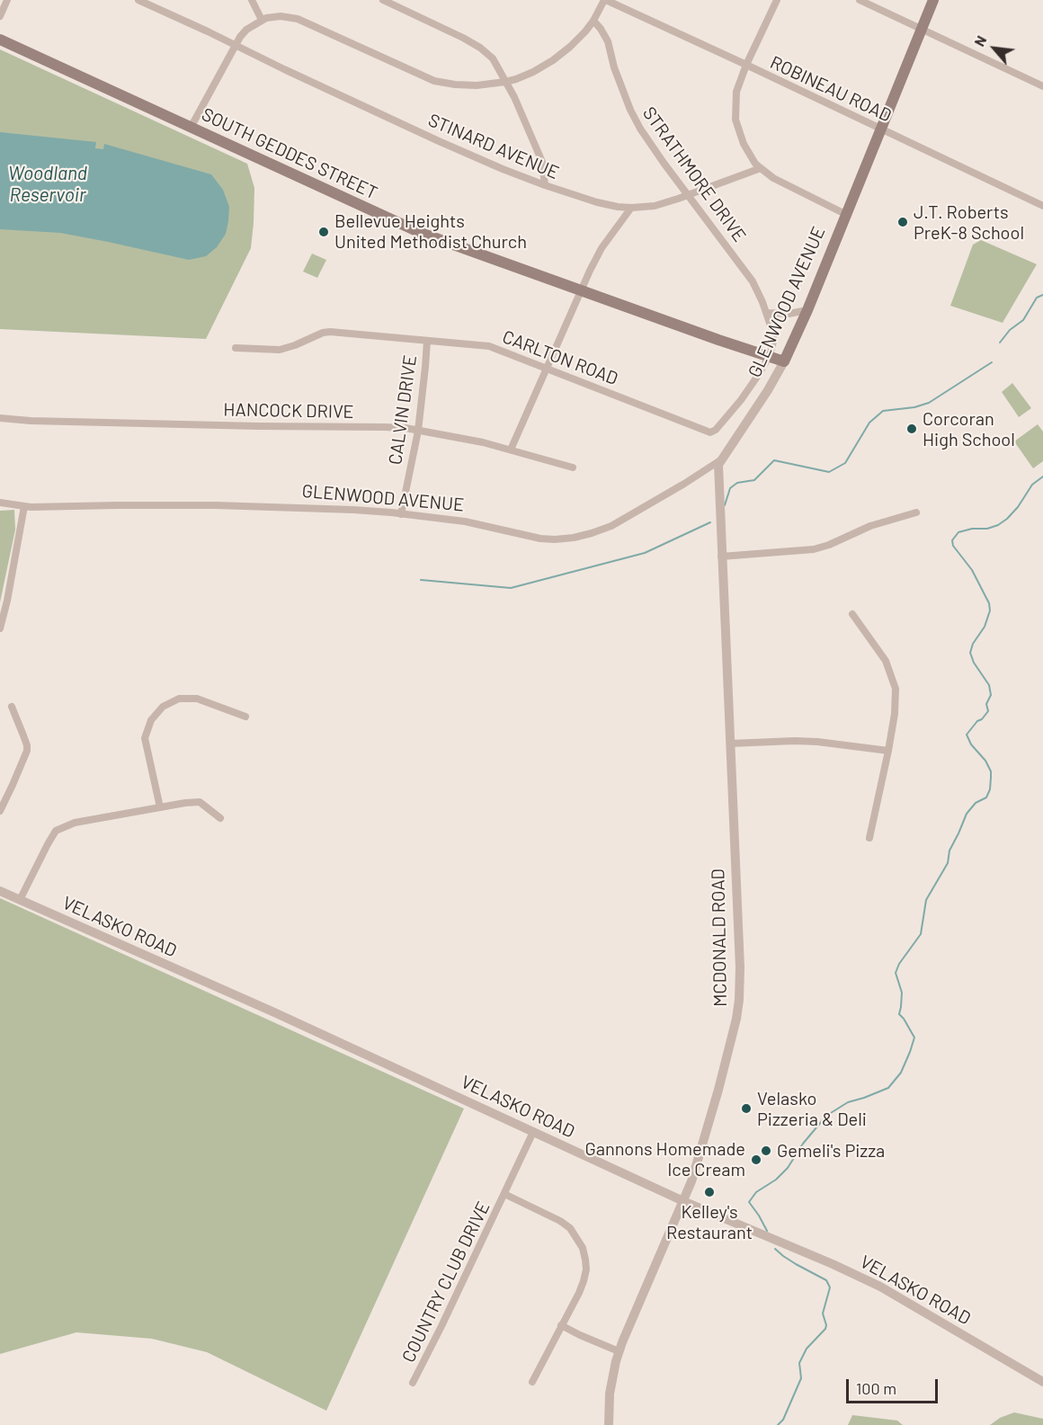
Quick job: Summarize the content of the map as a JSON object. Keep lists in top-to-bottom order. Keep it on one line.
{"streets":{"main road":["SOUTH GEDDES STREET","GLENWOOD AVENUE"],"street":["ROBINEAU ROAD","STINARD AVENUE","STRATHMORE DRIVE","CARLTON ROAD","CALVIN DRIVE","HANCOCK DRIVE","VELASKO ROAD","MCDONALD ROAD","COUNTRY CLUB DRIVE"]},"crossings":[["ROBINEAU ROAD","GLENWOOD AVENUE"],["STINARD AVENUE","STRATHMORE DRIVE"],["SOUTH GEDDES STREET","STRATHMORE DRIVE"],["SOUTH GEDDES STREET","GLENWOOD AVENUE"],["SOUTH GEDDES STREET","CARLTON ROAD"],["STRATHMORE DRIVE","CARLTON ROAD"],["GLENWOOD AVENUE","CALVIN DRIVE"],["GLENWOOD AVENUE","MCDONALD ROAD"],["CARLTON ROAD","CALVIN DRIVE"],["CALVIN DRIVE","HANCOCK DRIVE"],["VELASKO ROAD","MCDONALD ROAD"],["VELASKO ROAD","COUNTRY CLUB DRIVE"]],"water":["Woodland Reservoir"],"places":["J.T. Roberts PreK-8 School","Bellevue Heights United Methodist Church","Corcoran High School","Velasko Pizzeria & Deli","Gemeli's Pizza","Gannons Homemade Ice Cream","Kelley's Restaurant"],"scale_bar":"100 m","north":"top left"}
